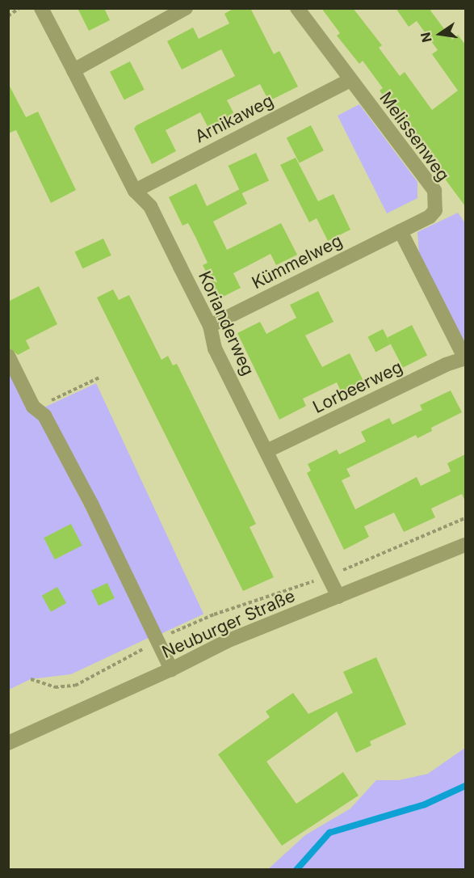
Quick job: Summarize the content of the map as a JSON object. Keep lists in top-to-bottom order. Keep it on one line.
{"streets":{"street":["Arnikaweg","Melissenweg","Kümmelweg","Korianderweg","Lorbeerweg","Neuburger Straße"]},"crossings":[["Arnikaweg","Melissenweg"],["Arnikaweg","Korianderweg"],["Melissenweg","Kümmelweg"],["Kümmelweg","Korianderweg"],["Korianderweg","Lorbeerweg"],["Korianderweg","Neuburger Straße"]],"north":"left"}
